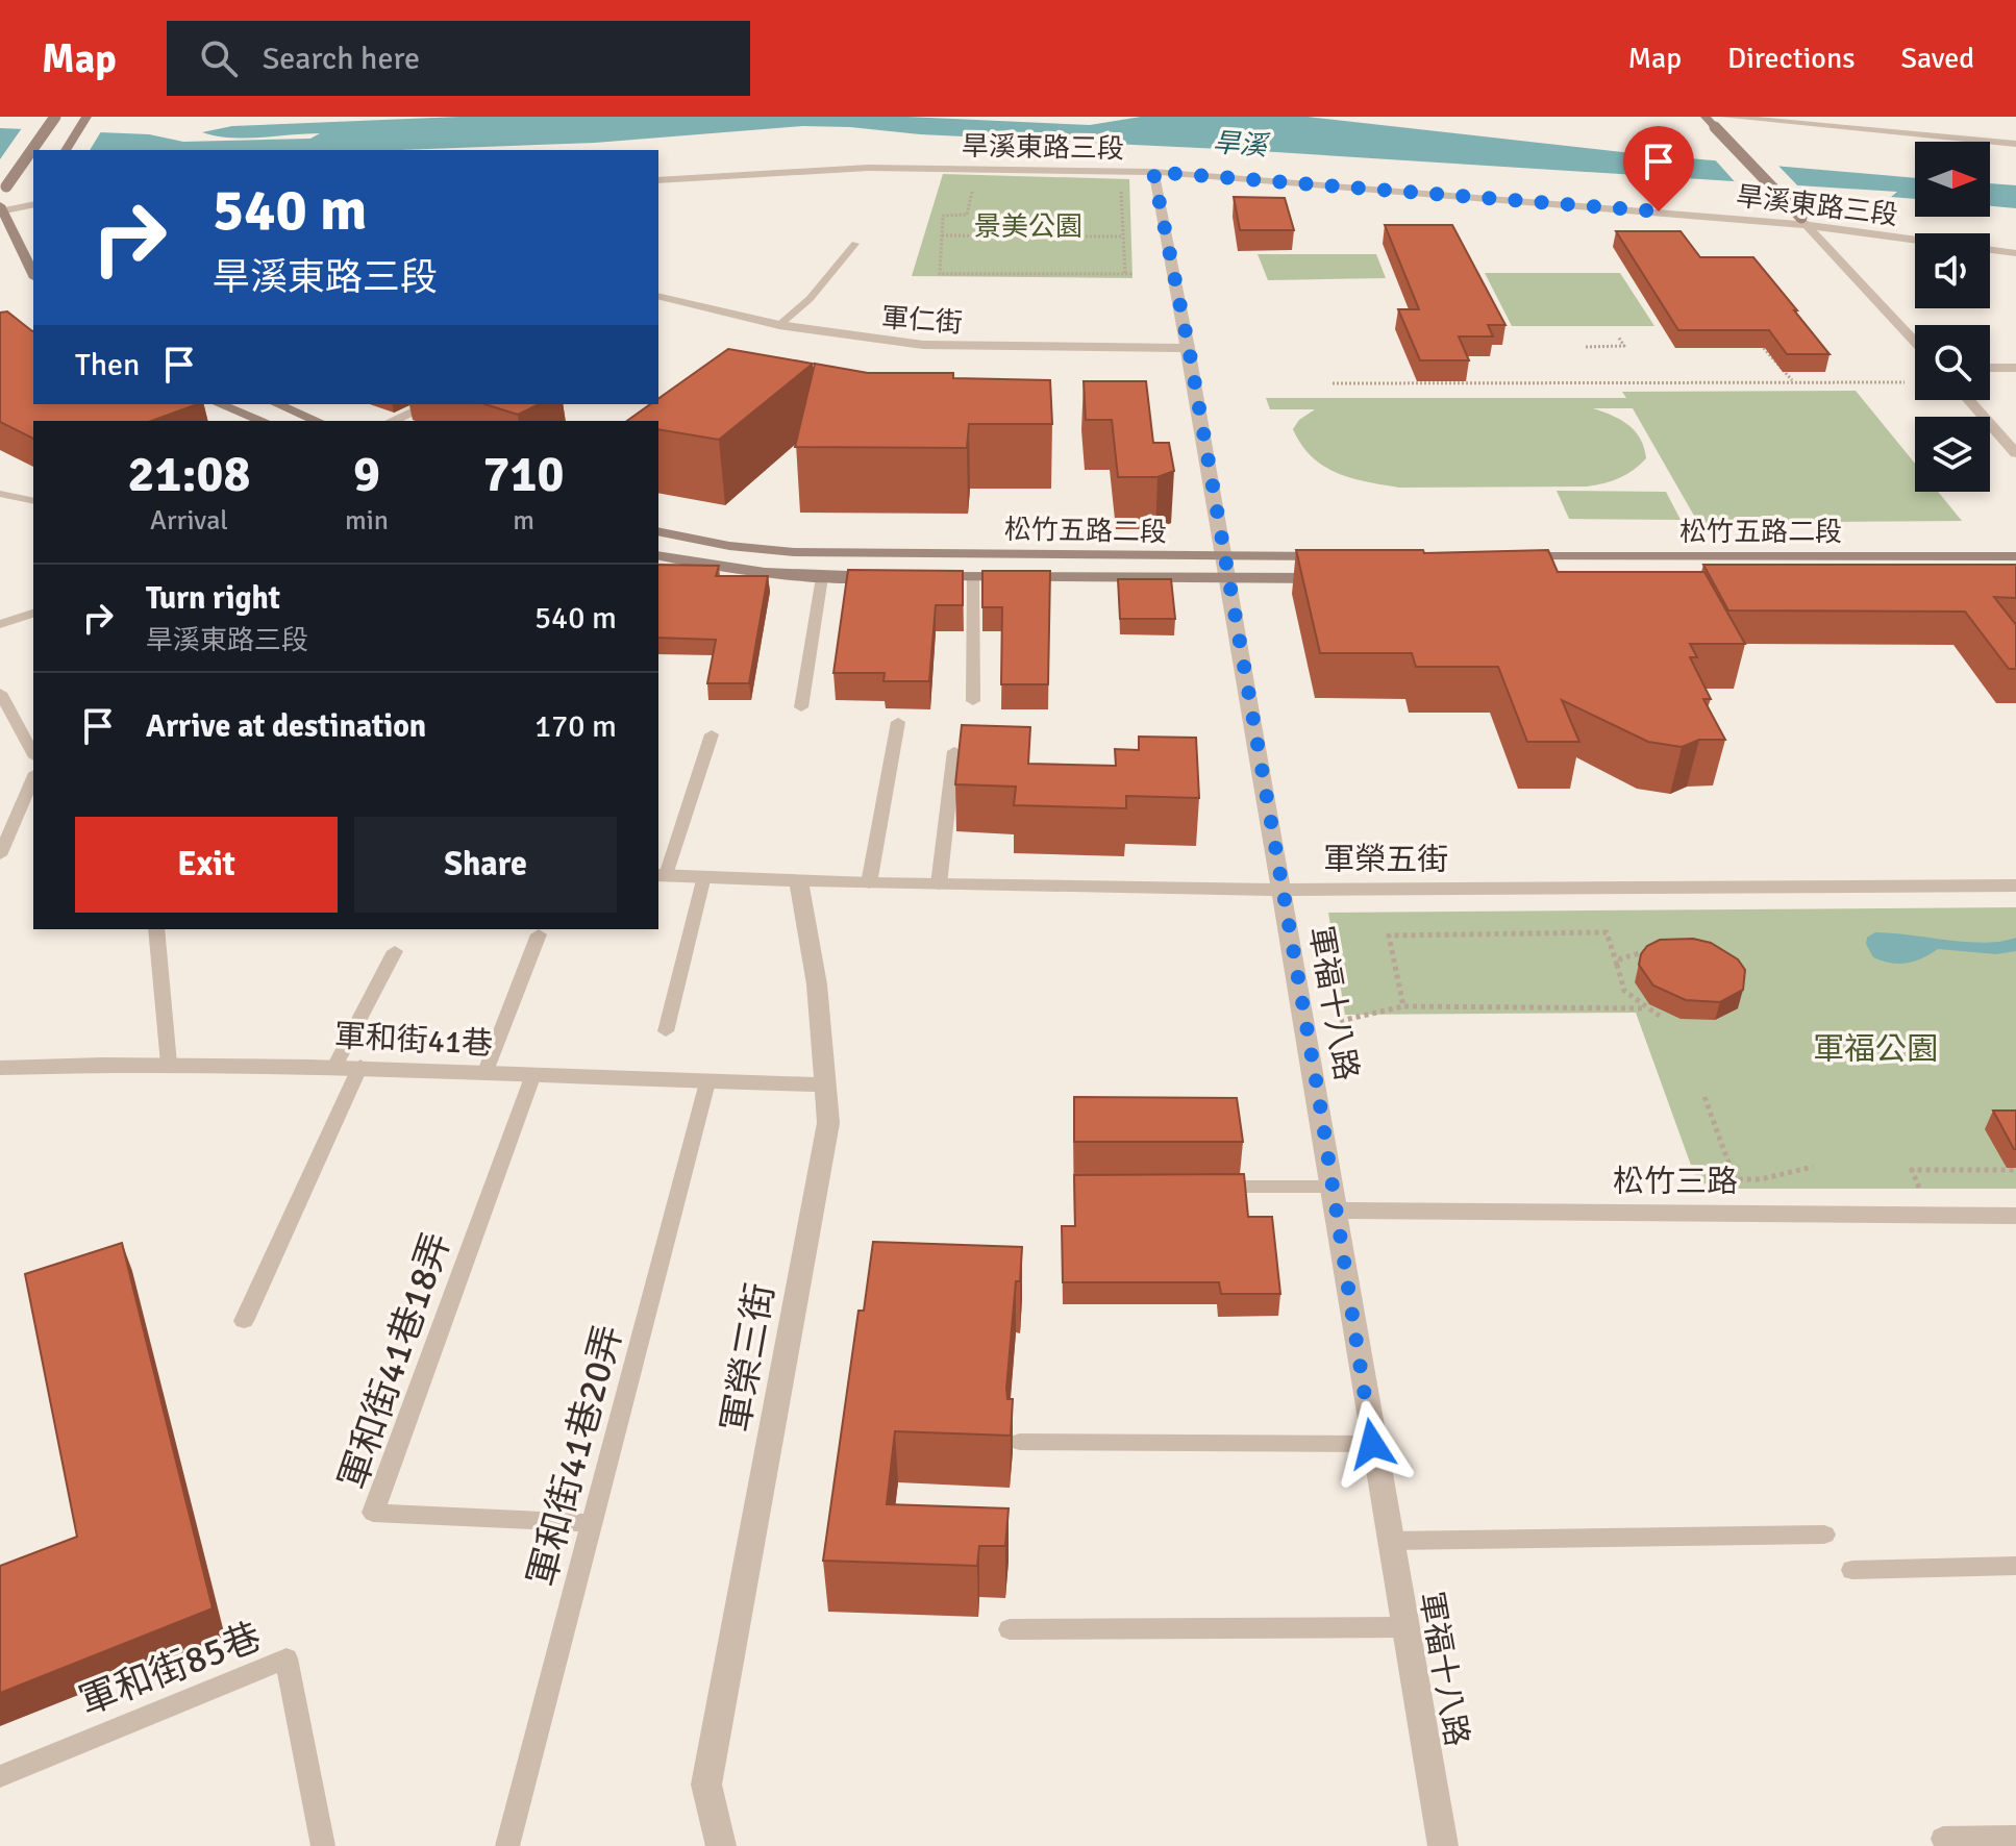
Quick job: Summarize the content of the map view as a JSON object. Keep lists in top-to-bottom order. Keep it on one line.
{"streets":{"street":["旱溪東路三段","軍仁街","松竹五路二段","軍榮五街","軍福十八路","軍和街41巷","松竹三路","軍榮三街"],"lane":["軍和街41巷18弄","軍和街41巷20弄","軍和街85巷"]},"crossings":[["旱溪東路三段","軍福十八路"],["軍仁街","軍福十八路"],["松竹五路二段","軍福十八路"],["軍榮五街","軍福十八路"],["軍榮五街","軍榮三街"],["軍福十八路","松竹三路"],["軍和街41巷","軍榮三街"],["軍和街41巷","軍和街41巷18弄"],["軍和街41巷","軍和街41巷20弄"],["軍和街41巷18弄","軍和街41巷20弄"]],"water":["旱溪"],"parks":["景美公園","軍福公園"],"north":"right","page":{"header":"Map","search":"Search here","nav":["Map","Directions","Saved"],"turn":["540 m","旱溪東路三段"],"then":"Then","eta":["21:08","Arrival","9","min","710","m"],"list":[{"name":"Turn right","note":"旱溪東路三段","value":"540 m"},{"name":"Arrive at destination","value":"170 m"}],"buttons":["Exit","Share"]}}
